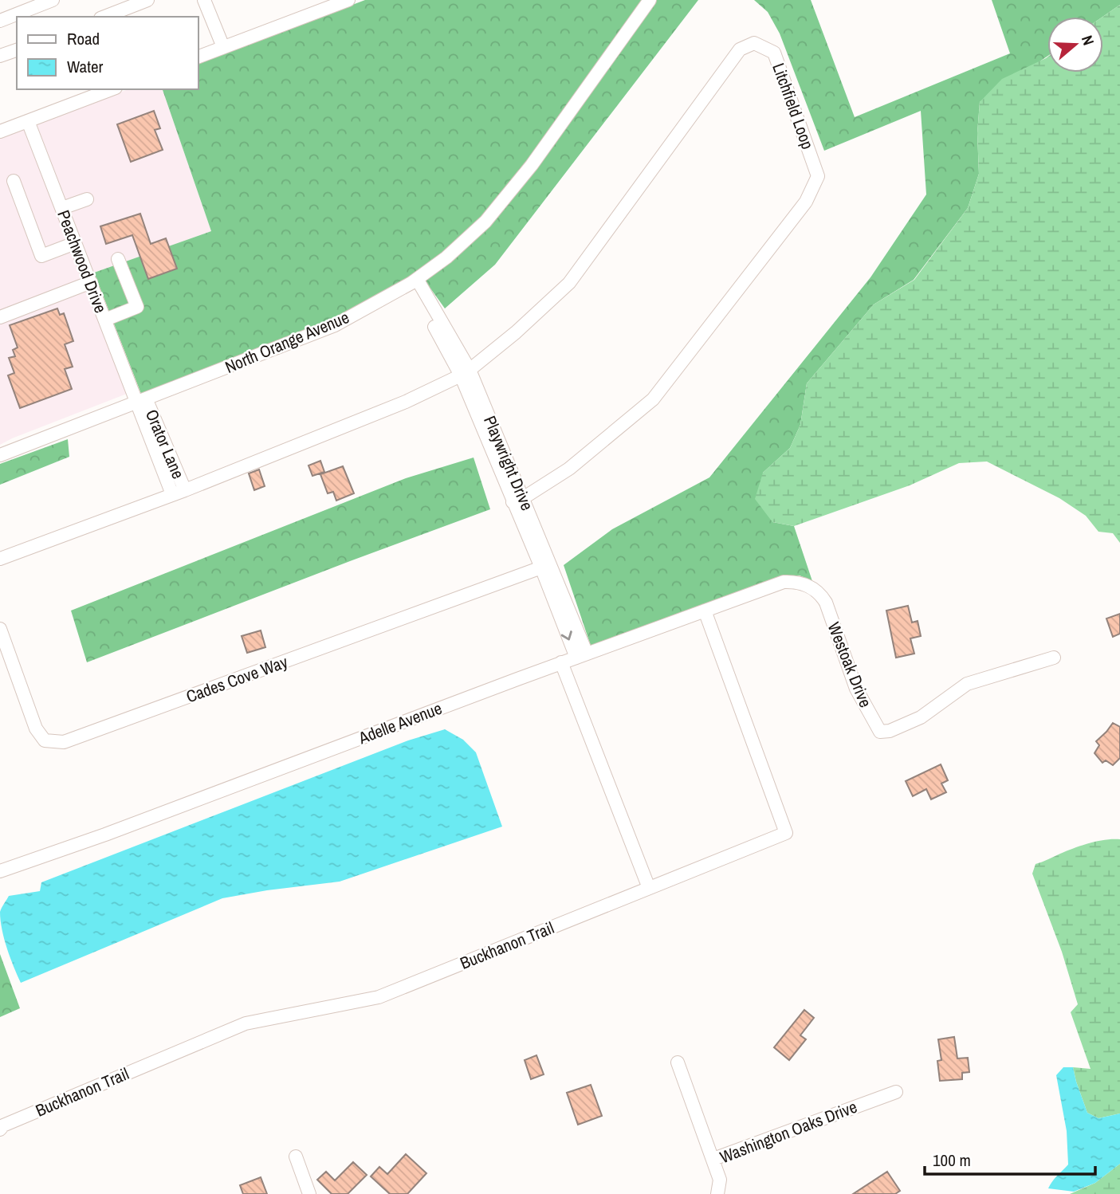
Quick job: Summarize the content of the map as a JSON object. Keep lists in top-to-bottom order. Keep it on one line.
{"streets":{"street":["Litchfield Loop","Peachwood Drive","North Orange Avenue","Orator Lane","Playwright Drive","Westoak Drive","Cades Cove Way","Adelle Avenue","Buckhanon Trail","Washington Oaks Drive"]},"crossings":[["Litchfield Loop","Playwright Drive"],["Peachwood Drive","North Orange Avenue"],["Peachwood Drive","Orator Lane"],["North Orange Avenue","Orator Lane"],["North Orange Avenue","Playwright Drive"],["Playwright Drive","Cades Cove Way"],["Playwright Drive","Adelle Avenue"],["Westoak Drive","Adelle Avenue"],["Adelle Avenue","Buckhanon Trail"]],"legend":["Road","Water"],"scale_bar":"100 m","north":"right"}
